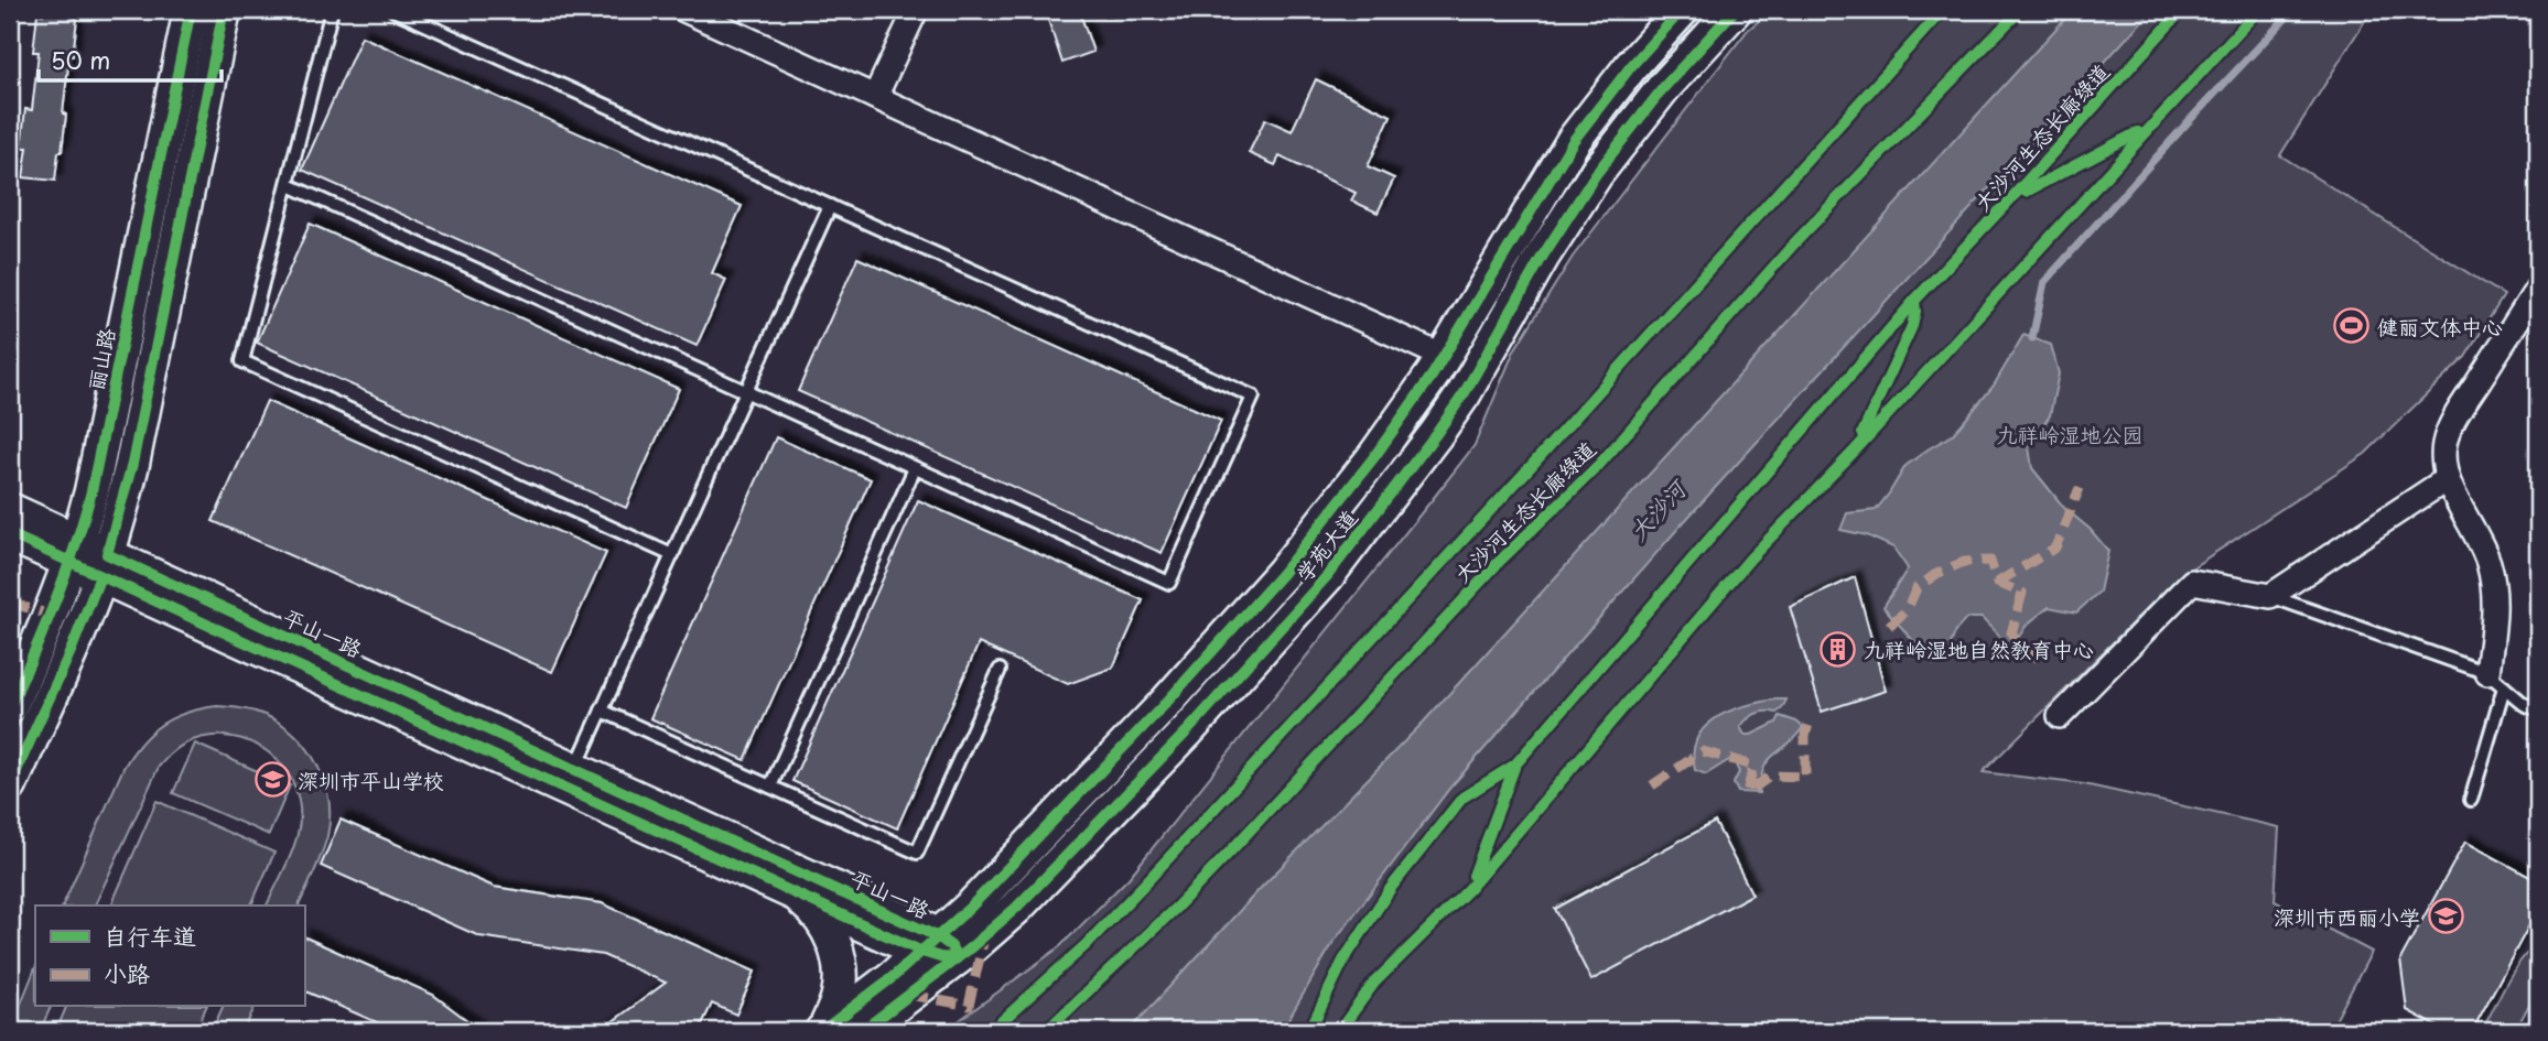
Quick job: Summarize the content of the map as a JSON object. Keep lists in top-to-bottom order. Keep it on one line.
{"streets":{"street":["丽山路","学苑大道","平山一路"],"cycle path":["大沙河生态长廊绿道"]},"crossings":[["丽山路","平山一路"],["学苑大道","平山一路"]],"water":["大沙河"],"parks":["九祥岭湿地公园"],"places":{"sports":["健丽文体中心"],"building":["九祥岭湿地自然教育中心"],"school or university":["深圳市平山学校","深圳市西丽小学"]},"legend":["自行车道","小路"],"scale_bar":"50 m"}
